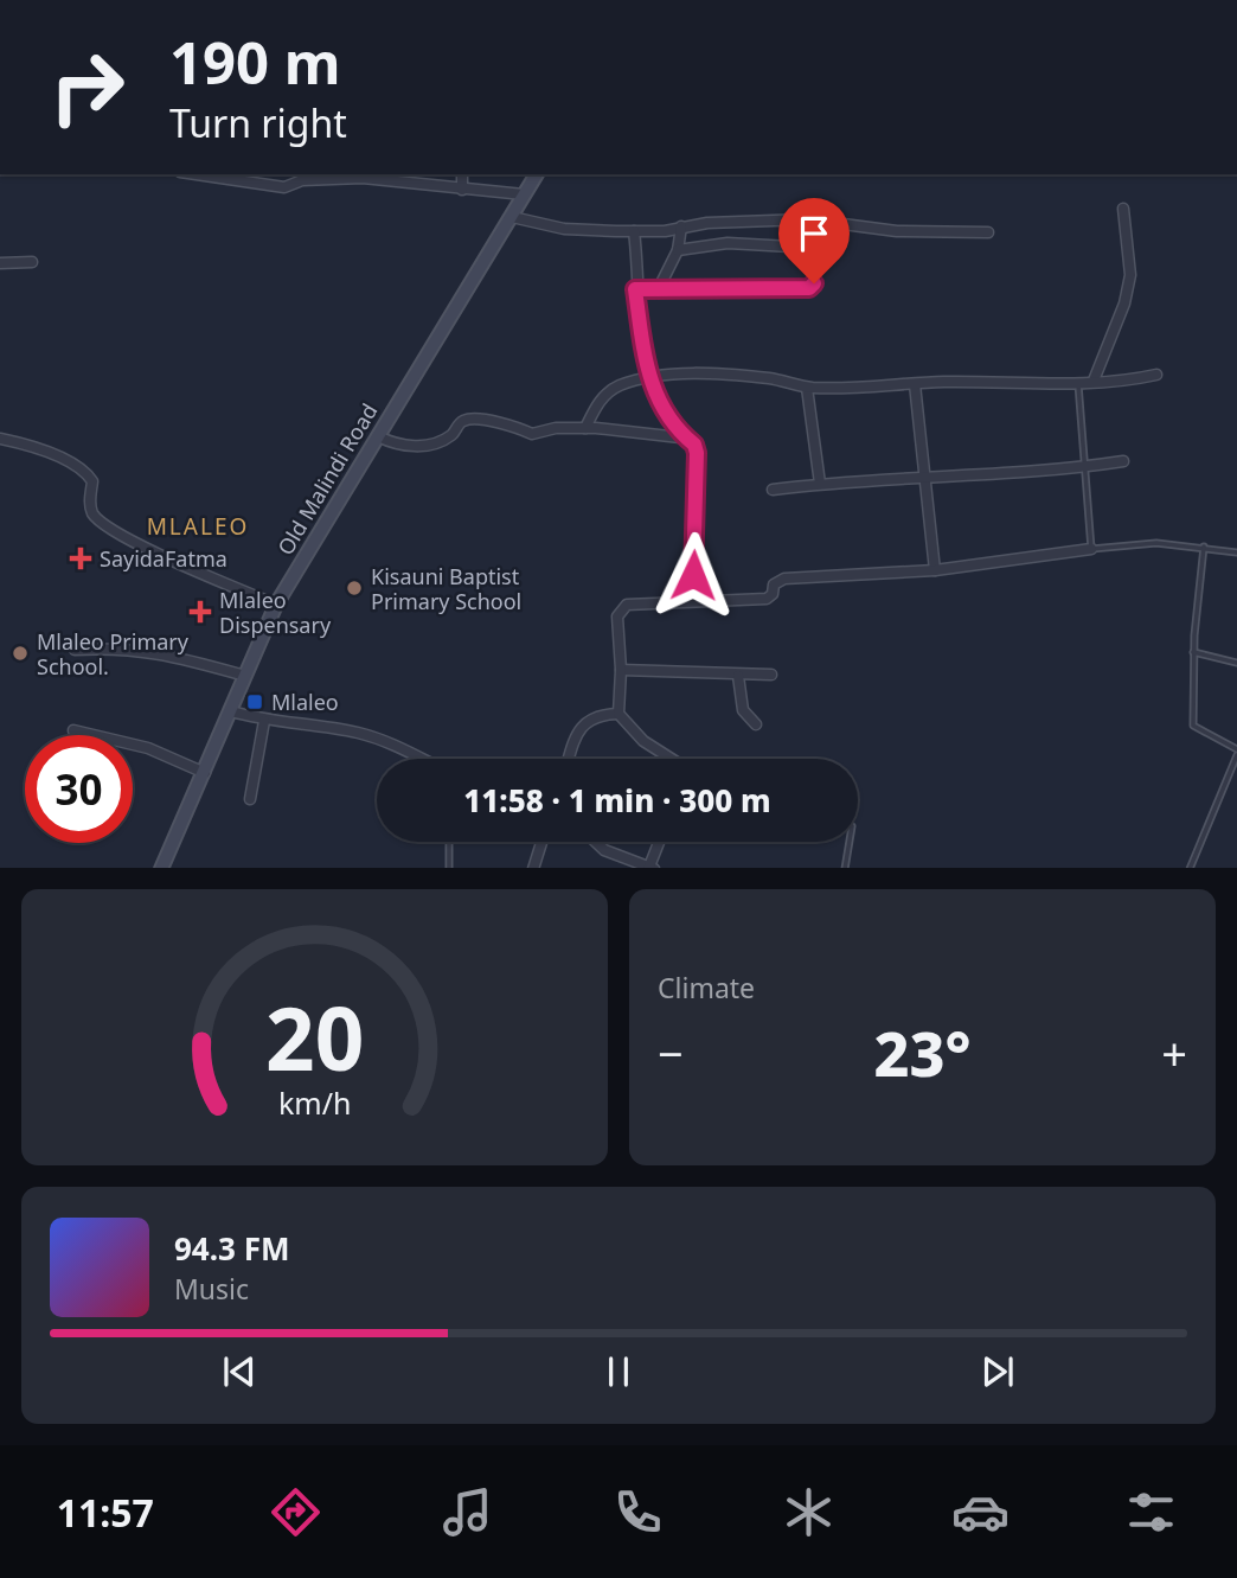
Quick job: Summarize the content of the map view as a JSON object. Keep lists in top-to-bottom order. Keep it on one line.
{"streets":{"main road":["Old Malindi Road"]},"districts":["MLALEO"],"places":{"health":["SayidaFatma","Mlaleo Dispensary"],"other":["Kisauni Baptist Primary School","Mlaleo Primary School."],"transit":["Mlaleo"]},"page":{"turn":["190 m","Turn right"],"limit":"30","trip":"11:58 · 1 min · 300 m","tile":"Climate","heat":["−","23°","+"],"song":["94.3 FM","Music"],"tabs":"11:57","gauge":["20","km/h"]}}
